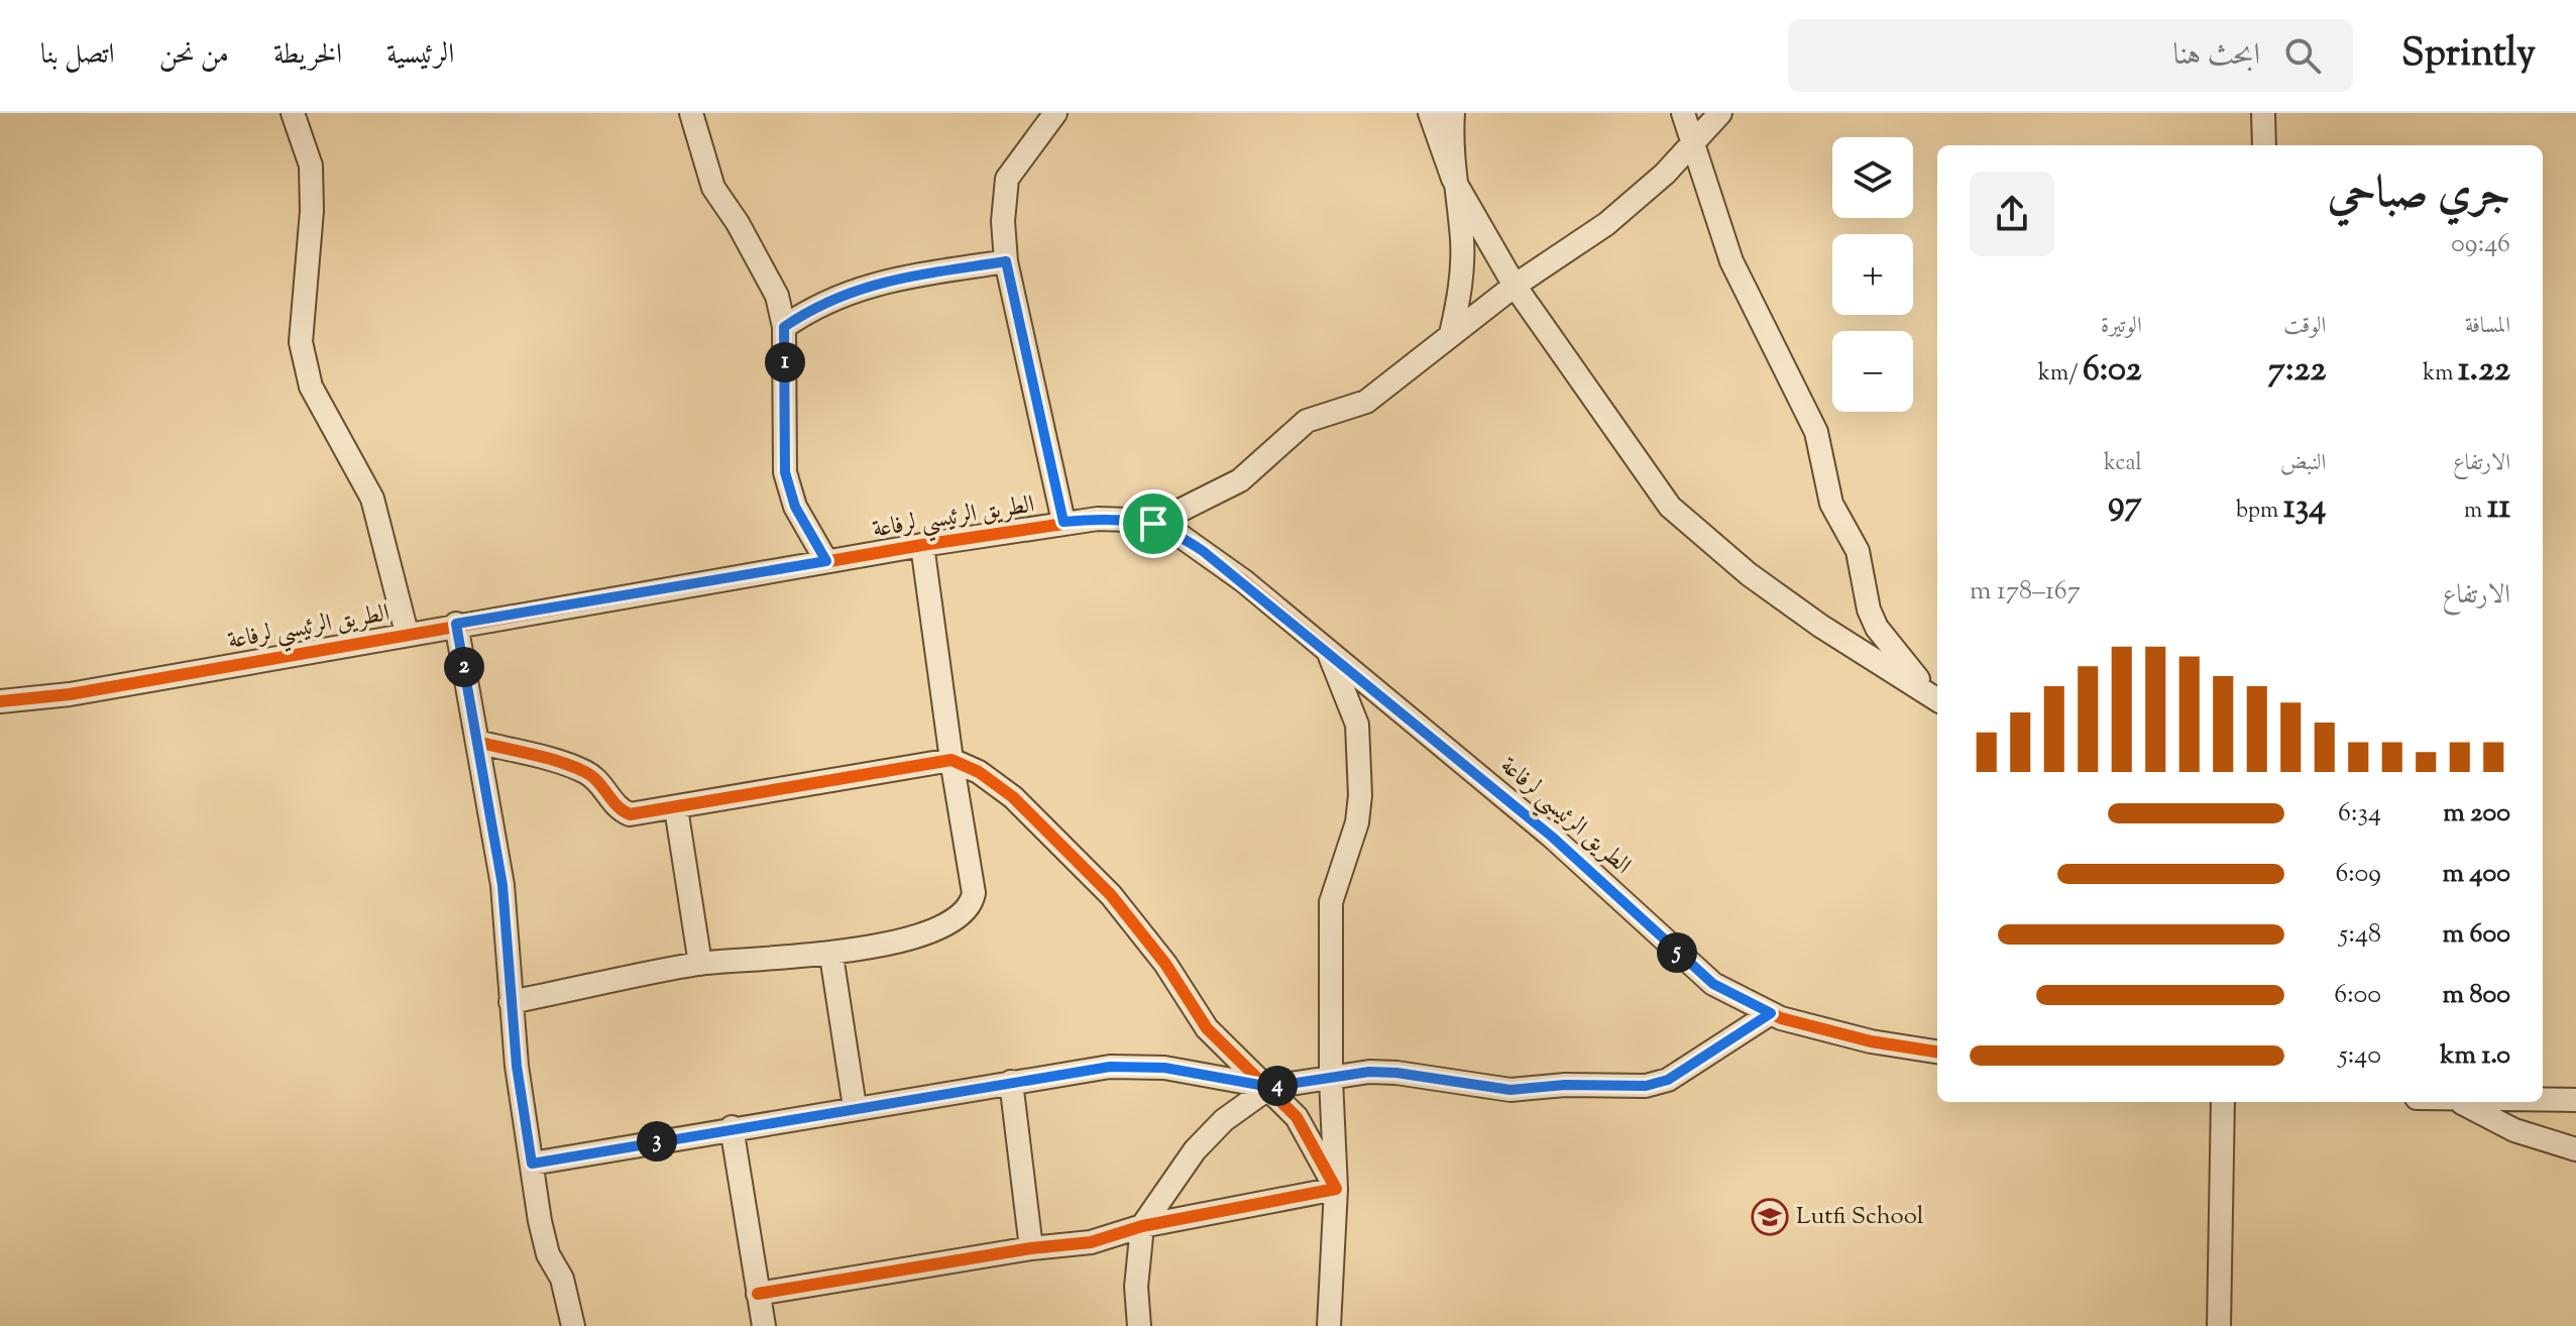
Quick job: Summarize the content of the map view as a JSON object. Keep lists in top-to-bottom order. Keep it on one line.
{"streets":{"street":["الطريق الرئيسي لرفاعة"]},"places":{"school or university":["Lutfi School"]},"page":{"header":"Sprintly","search":"ابحث هنا","nav":["الرئيسية","الخريطة","من نحن","اتصل بنا"],"map_buttons":["+","−"],"heading":["جري صباحي","09:46"],"stats":[["المسافة","1.22 km"],["الوقت","7:22"],["الوتيرة","6:02 /km"],["الارتفاع","11 m"],["النبض","134 bpm"],["kcal","97"]],"pins":["1","2","5","4","3"],"chart":["الارتفاع","167–178 m"],"list":[{"name":"200 m","note":"6:34"},{"name":"400 m","note":"6:09"},{"name":"600 m","note":"5:48"},{"name":"800 m","note":"6:00"},{"name":"1.0 km","note":"5:40"}]}}
